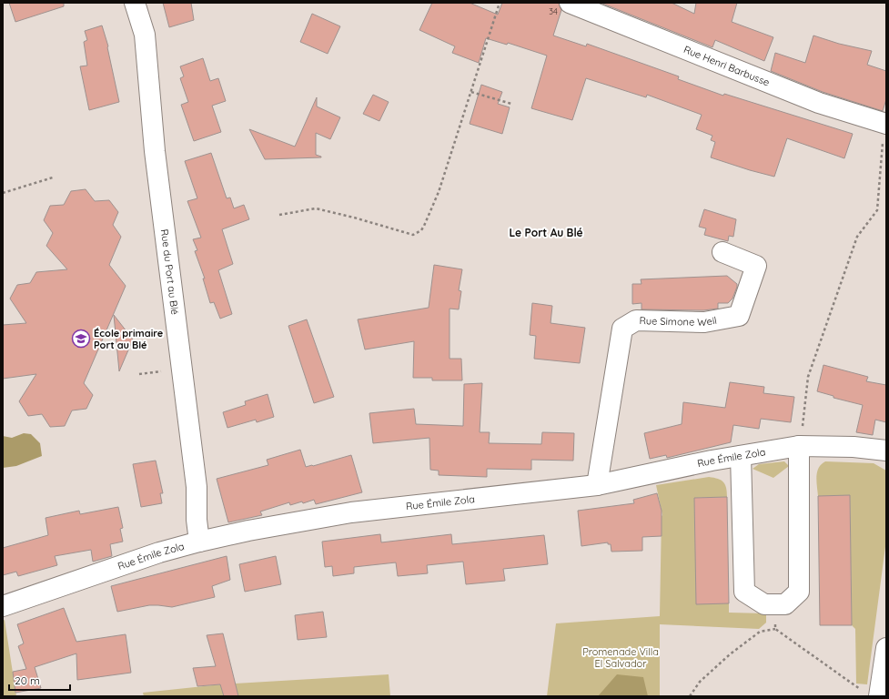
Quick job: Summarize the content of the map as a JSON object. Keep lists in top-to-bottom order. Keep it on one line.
{"streets":{"street":["Rue Henri Barbusse","Rue du Port au Blé","Rue Simone Weil","Rue Émile Zola"]},"crossings":[["Rue du Port au Blé","Rue Émile Zola"],["Rue Simone Weil","Rue Émile Zola"]],"districts":["Le Port Au Blé"],"parks":["Promenade Villa El Salvador"],"places":{"school or university":["École primaire Port au Blé"]},"house_numbers":["34"],"scale_bar":"20 m"}
